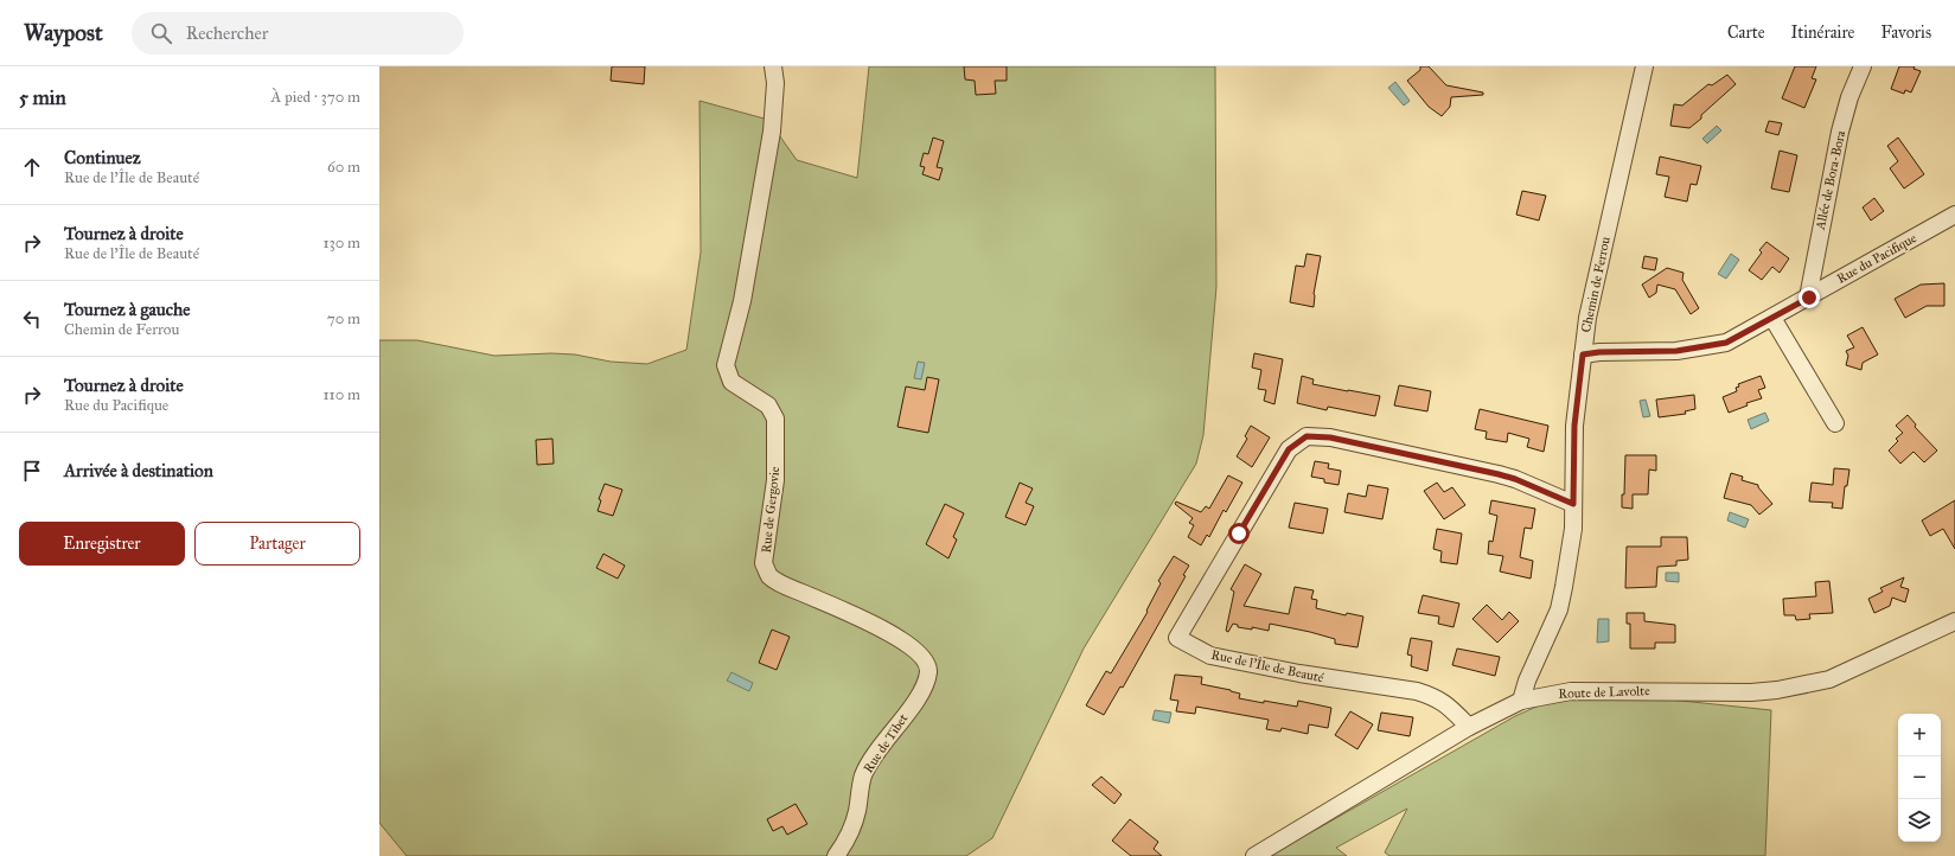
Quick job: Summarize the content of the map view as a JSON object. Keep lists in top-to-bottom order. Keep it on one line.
{"streets":{"street":["Allée de Bora-Bora","Rue du Pacifique","Chemin de Ferrou","Rue de Gergovie","Rue de l'Île de Beauté","Route de Lavolte","Rue de Tibet"]},"crossings":[["Allée de Bora-Bora","Rue du Pacifique"],["Rue du Pacifique","Chemin de Ferrou"],["Chemin de Ferrou","Rue de l'Île de Beauté"],["Chemin de Ferrou","Route de Lavolte"],["Rue de Gergovie","Rue de Tibet"],["Rue de l'Île de Beauté","Route de Lavolte"]],"page":{"header":"Waypost","search":"Rechercher","nav":["Carte","Itinéraire","Favoris"],"heading":["5 min","À pied · 370 m"],"list":[["Continuez","Rue de l'Île de Beauté","60 m"],["Tournez à droite","Rue de l'Île de Beauté","130 m"],["Tournez à gauche","Chemin de Ferrou","70 m"],["Tournez à droite","Rue du Pacifique","110 m"],"Arrivée à destination"],"buttons":["Enregistrer","Partager"],"map_buttons":["+","−"]}}
